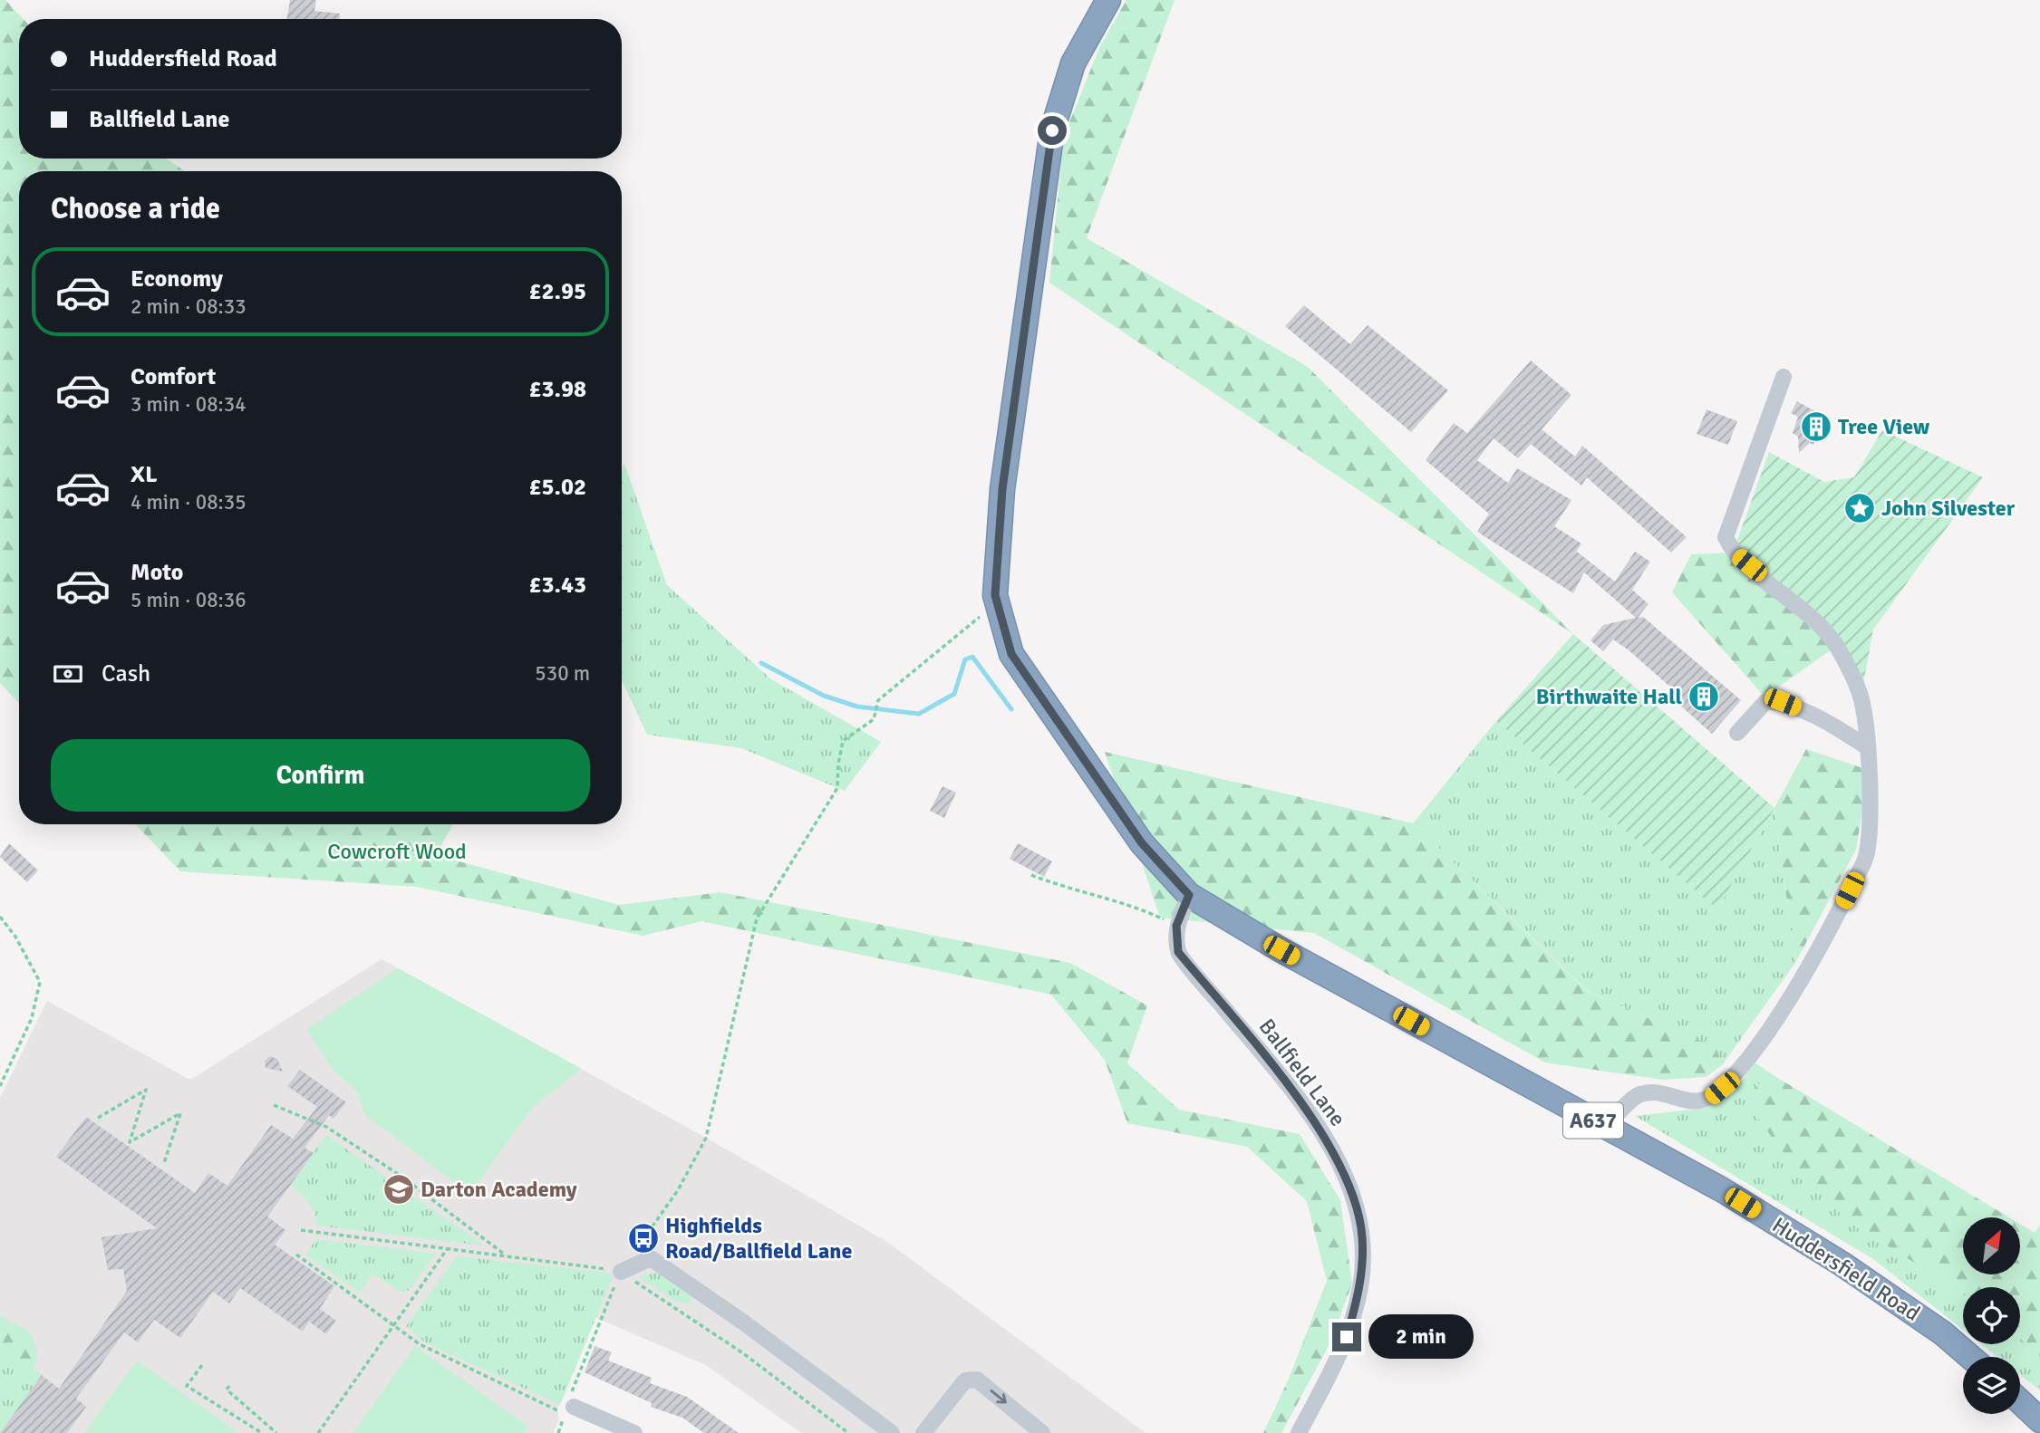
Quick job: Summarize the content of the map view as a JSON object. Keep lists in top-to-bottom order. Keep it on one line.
{"streets":{"highway":["A637","Huddersfield Road"],"street":["Ballfield Lane"]},"parks":["Cowcroft Wood"],"places":{"building":["Tree View","Birthwaite Hall"],"place":["John Silvester"],"school or university":["Darton Academy"],"bus stop":["Highfields Road/Ballfield Lane"]},"north":"top right","page":{"banner":["Huddersfield Road","Ballfield Lane"],"heading":"Choose a ride","list":[{"name":"Economy","note":"2 min · 08:33","value":"£2.95"},{"name":"Comfort","note":"3 min · 08:34","value":"£3.98"},{"name":"XL","note":"4 min · 08:35","value":"£5.02"},{"name":"Moto","note":"5 min · 08:36","value":"£3.43"}],"pay":["Cash","530 m"],"buttons":"Confirm","bubble":"2 min"}}
